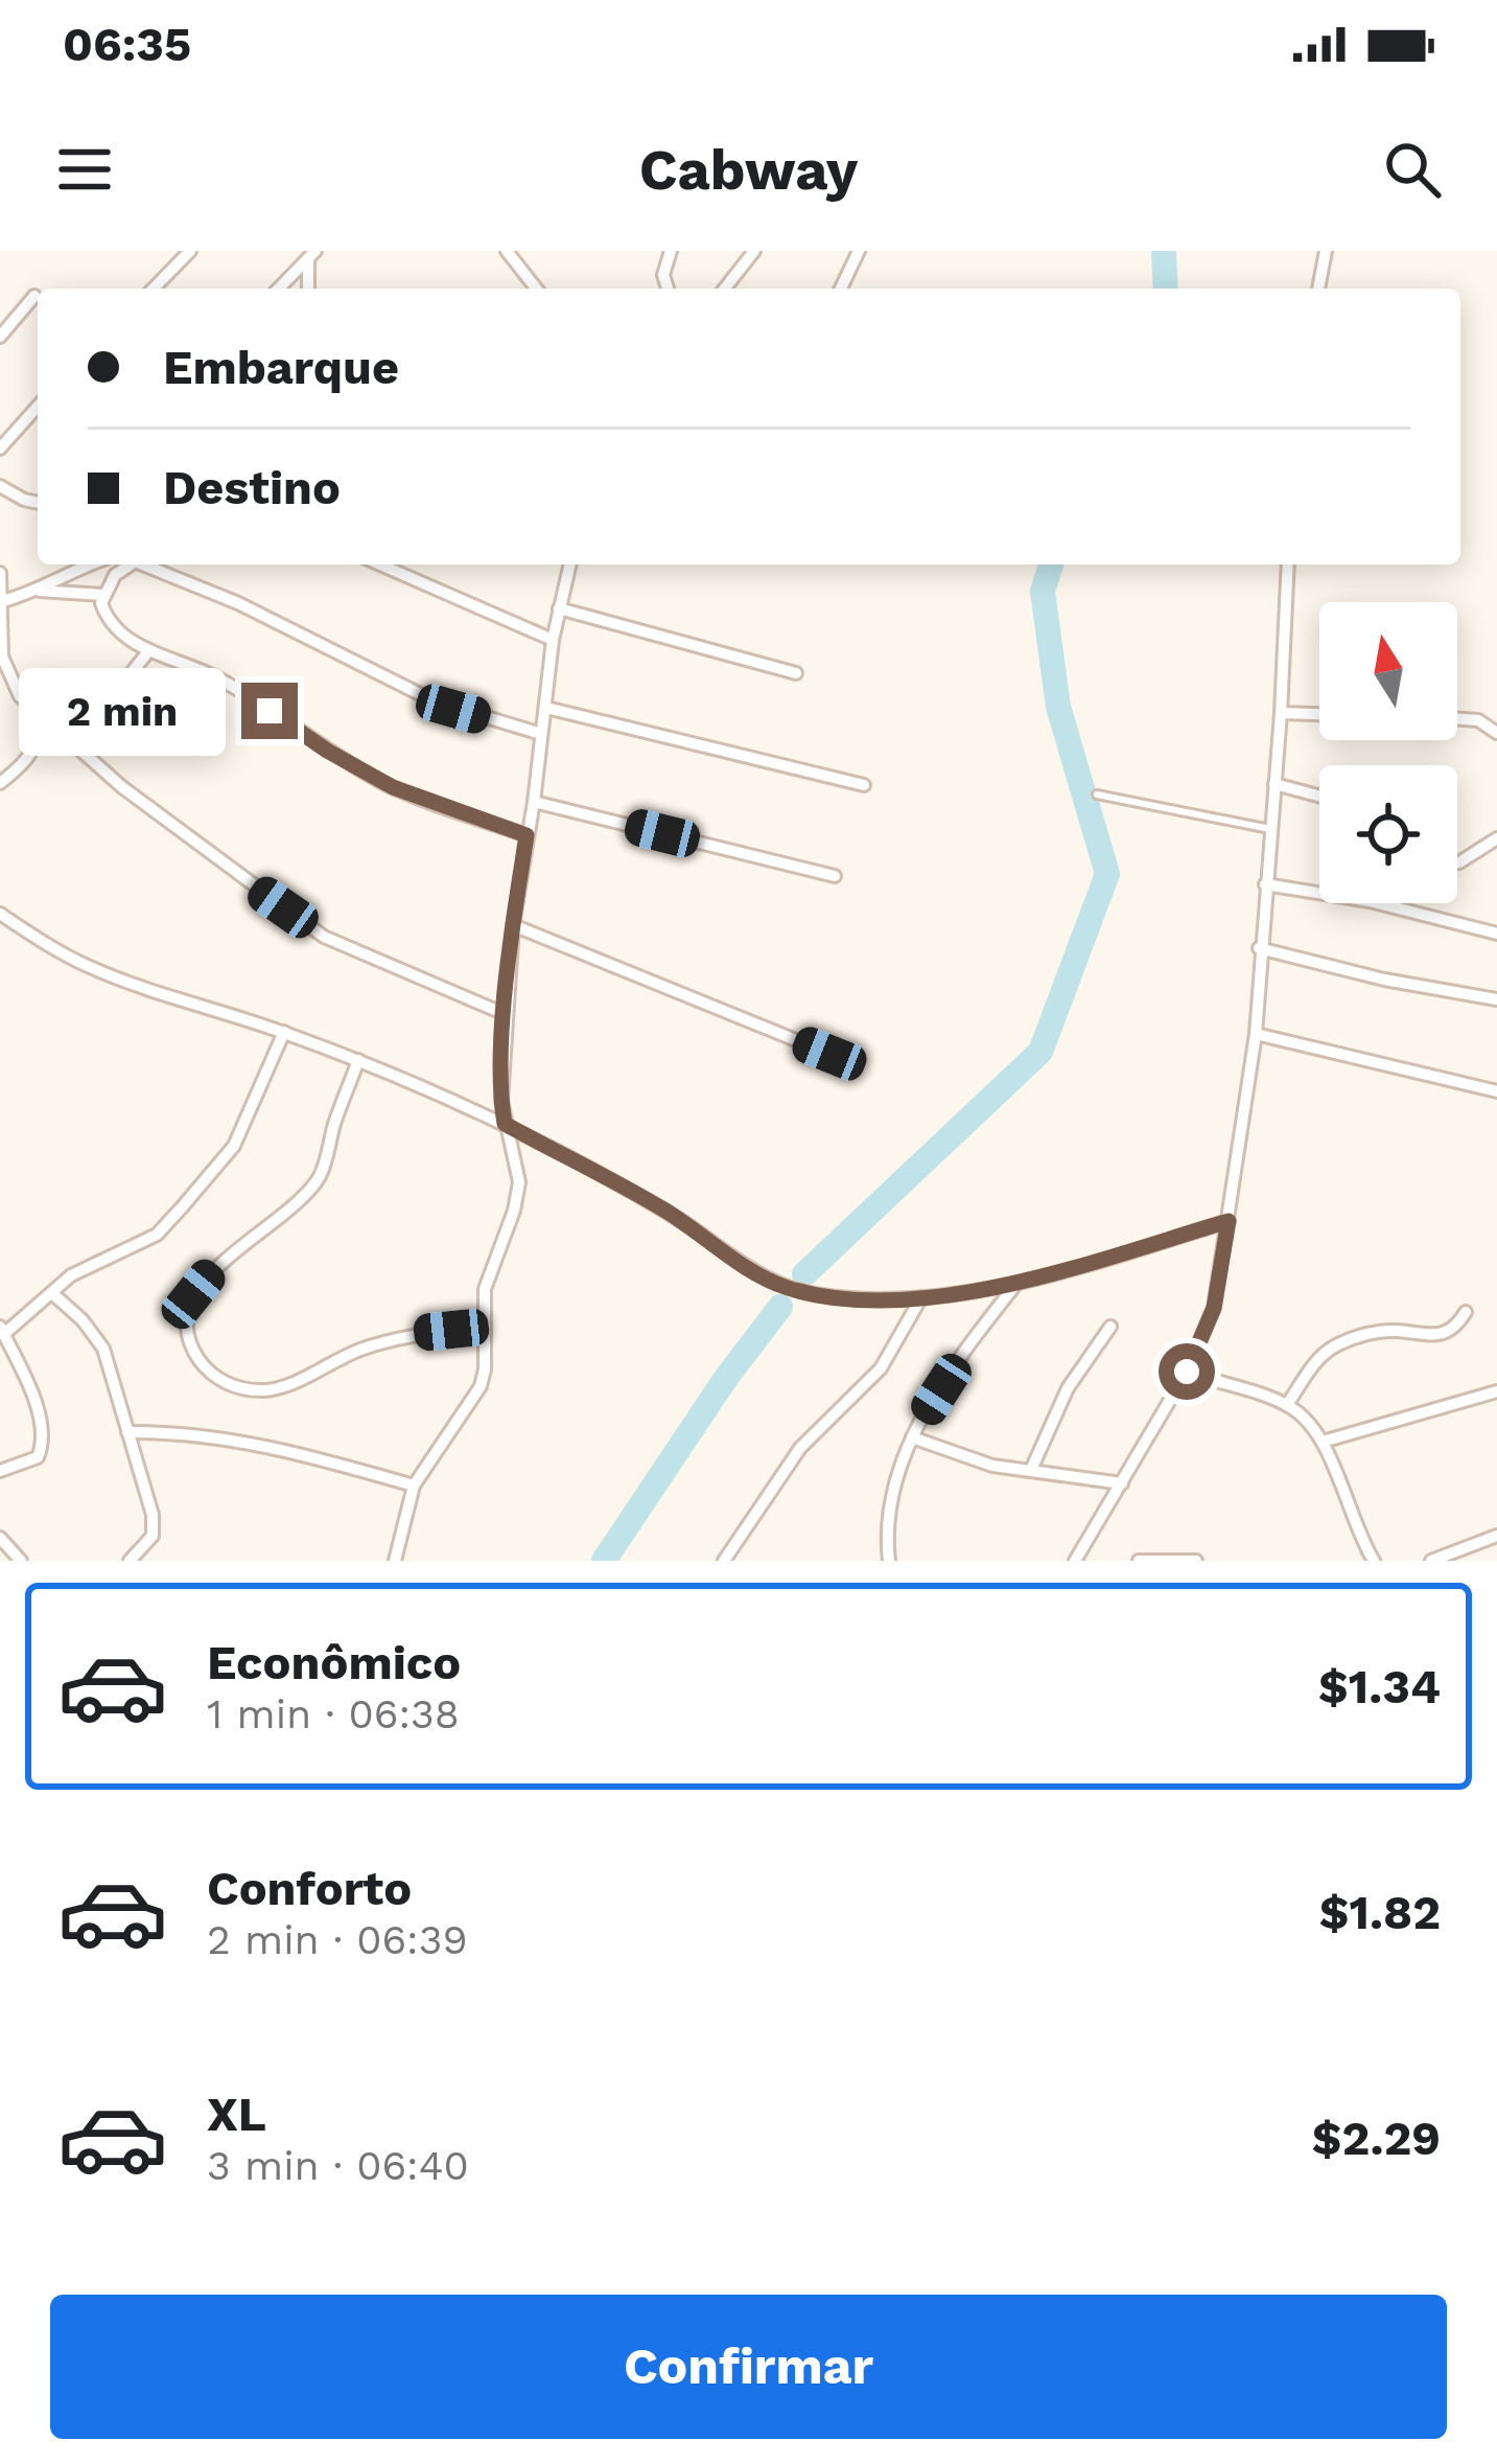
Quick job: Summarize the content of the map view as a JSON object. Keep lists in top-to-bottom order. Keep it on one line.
{"north":"top","page":{"status":"06:35","header":"Cabway","banner":["Embarque","Destino"],"bubble":"2 min","list":[{"name":"Econômico","note":"1 min · 06:38","value":"$1.34"},{"name":"Conforto","note":"2 min · 06:39","value":"$1.82"},{"name":"XL","note":"3 min · 06:40","value":"$2.29"}],"buttons":"Confirmar"}}
